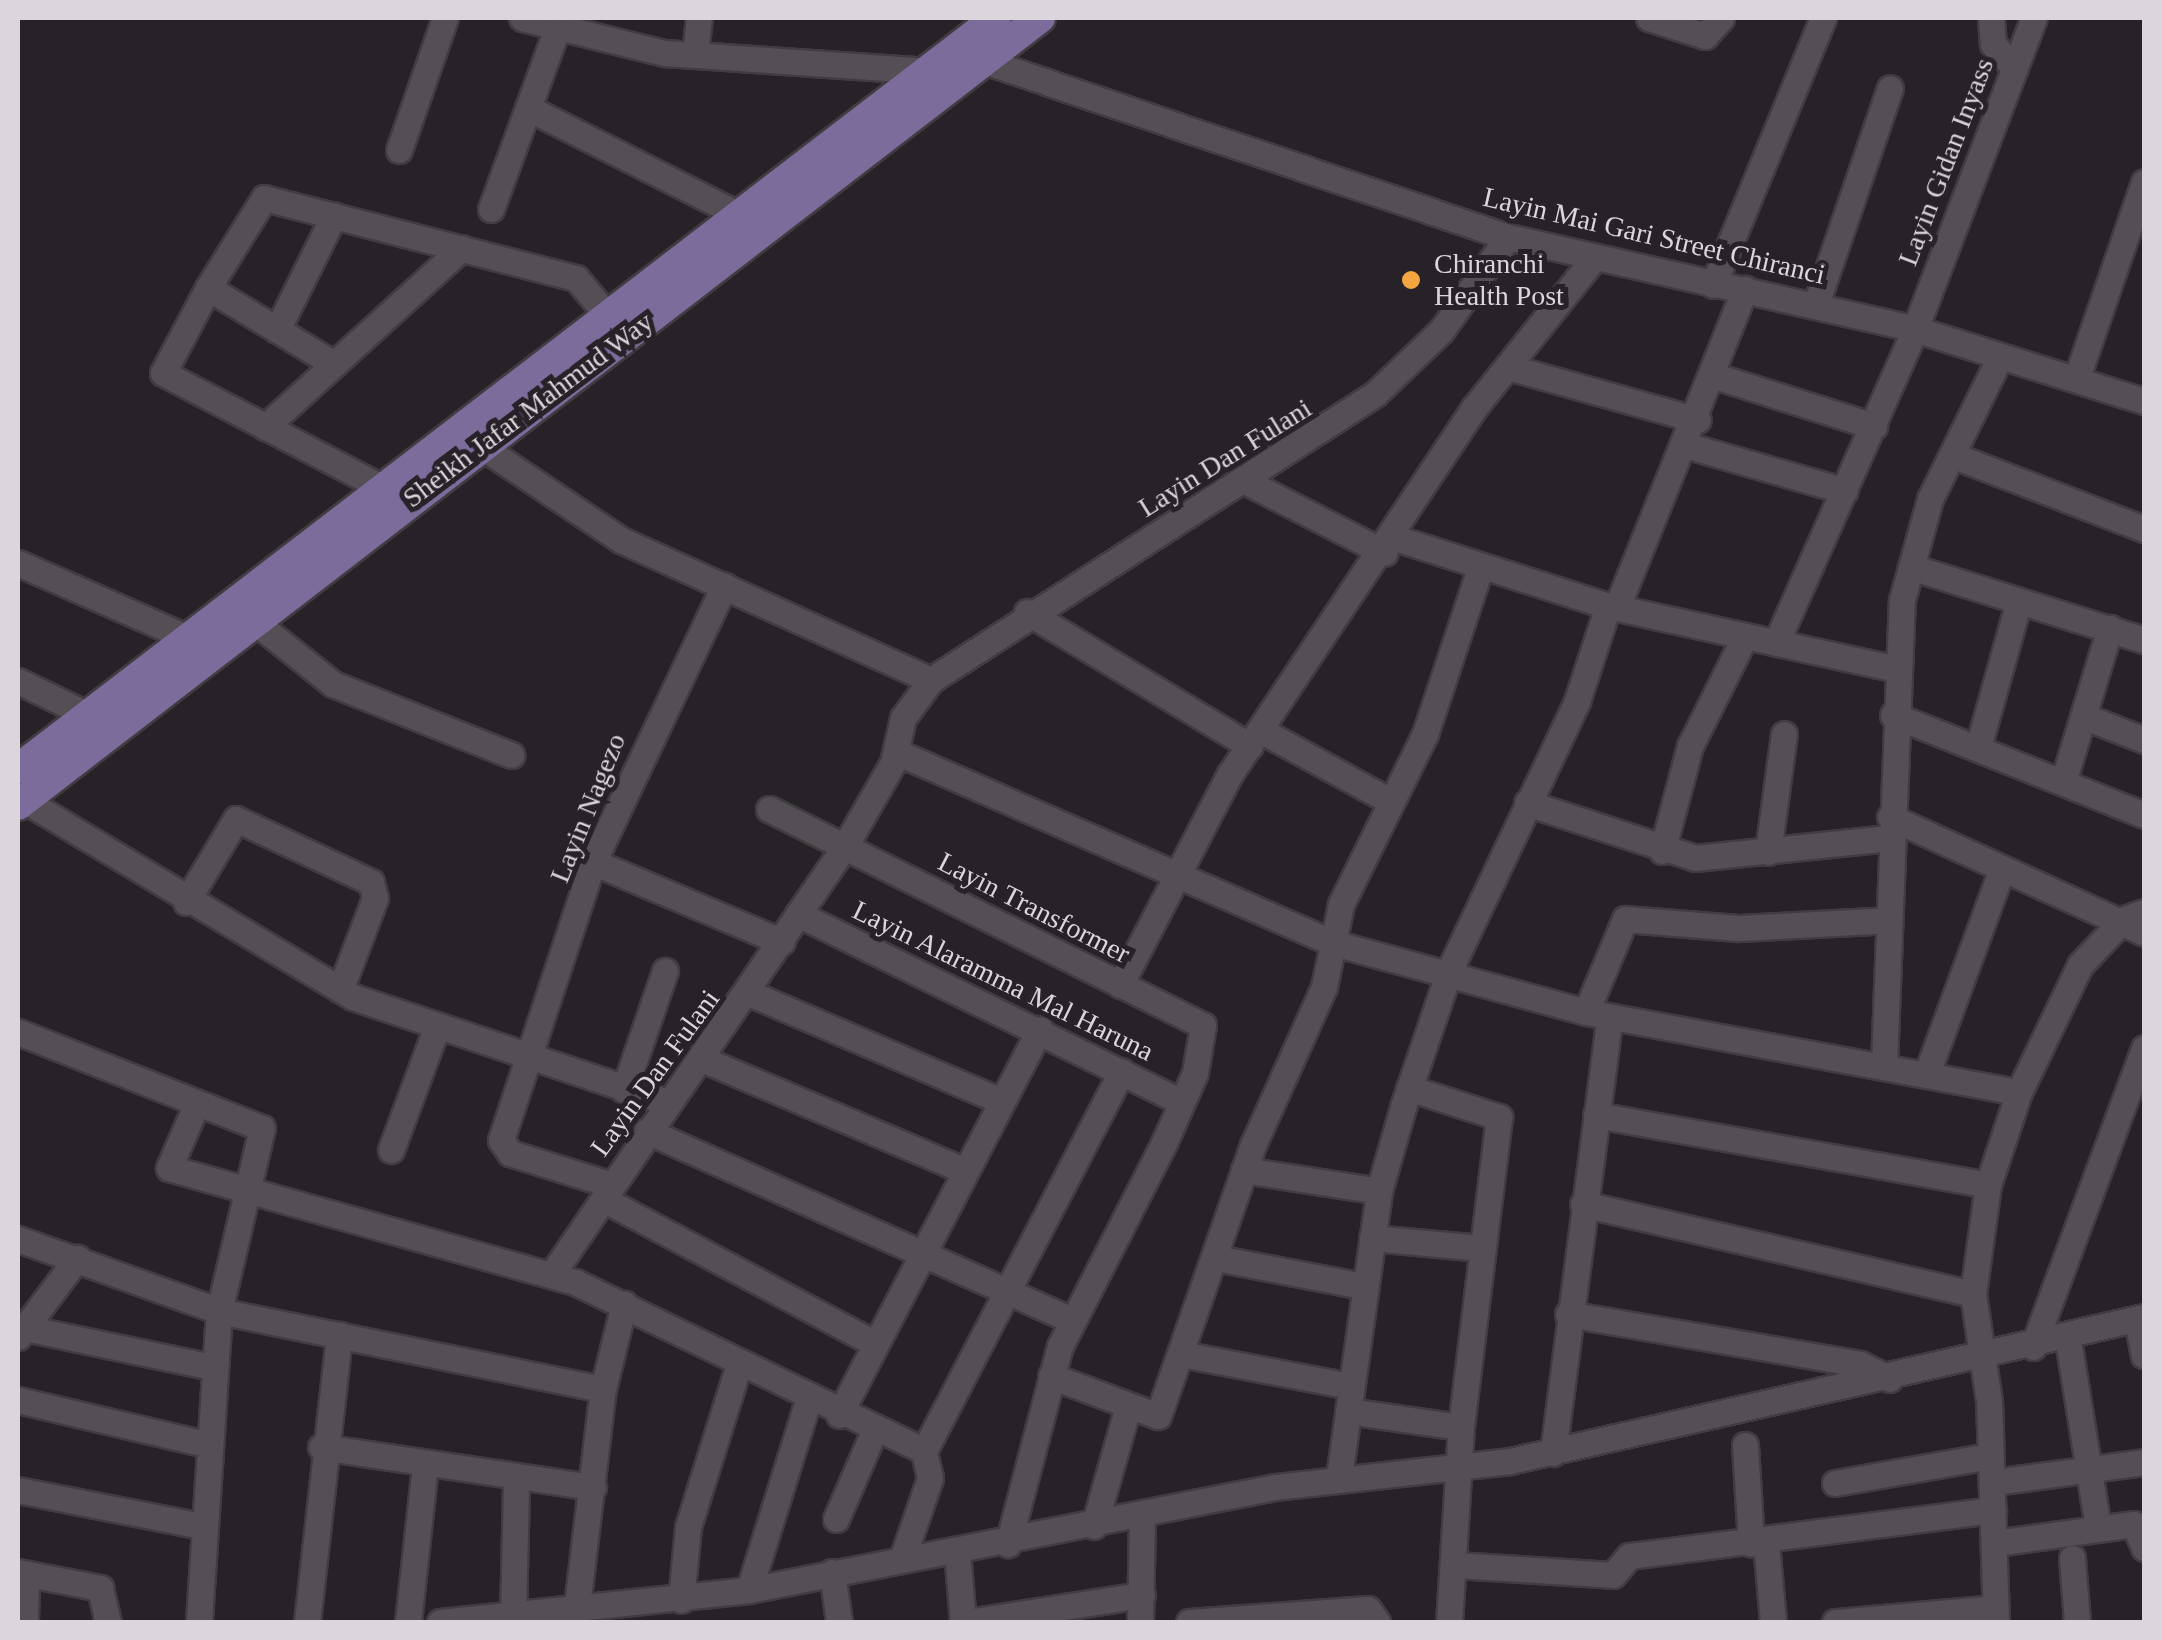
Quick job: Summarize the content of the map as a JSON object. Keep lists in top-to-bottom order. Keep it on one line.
{"streets":{"main road":["Sheikh Jafar Mahmud Way"],"street":["Layin Gidan Inyass","Layin Mai Gari Street Chiranci","Layin Dan Fulani","Layin Nagezo","Layin Transformer","Layin Alaramma Mal Haruna"]},"crossings":[["Layin Gidan Inyass","Layin Mai Gari Street Chiranci"],["Layin Mai Gari Street Chiranci","Sheikh Jafar Mahmud Way"],["Layin Mai Gari Street Chiranci","Layin Dan Fulani"],["Layin Dan Fulani","Layin Nagezo"],["Layin Dan Fulani","Layin Transformer"],["Layin Dan Fulani","Layin Alaramma Mal Haruna"],["Layin Transformer","Layin Alaramma Mal Haruna"]],"places":["Chiranchi Health Post"]}
